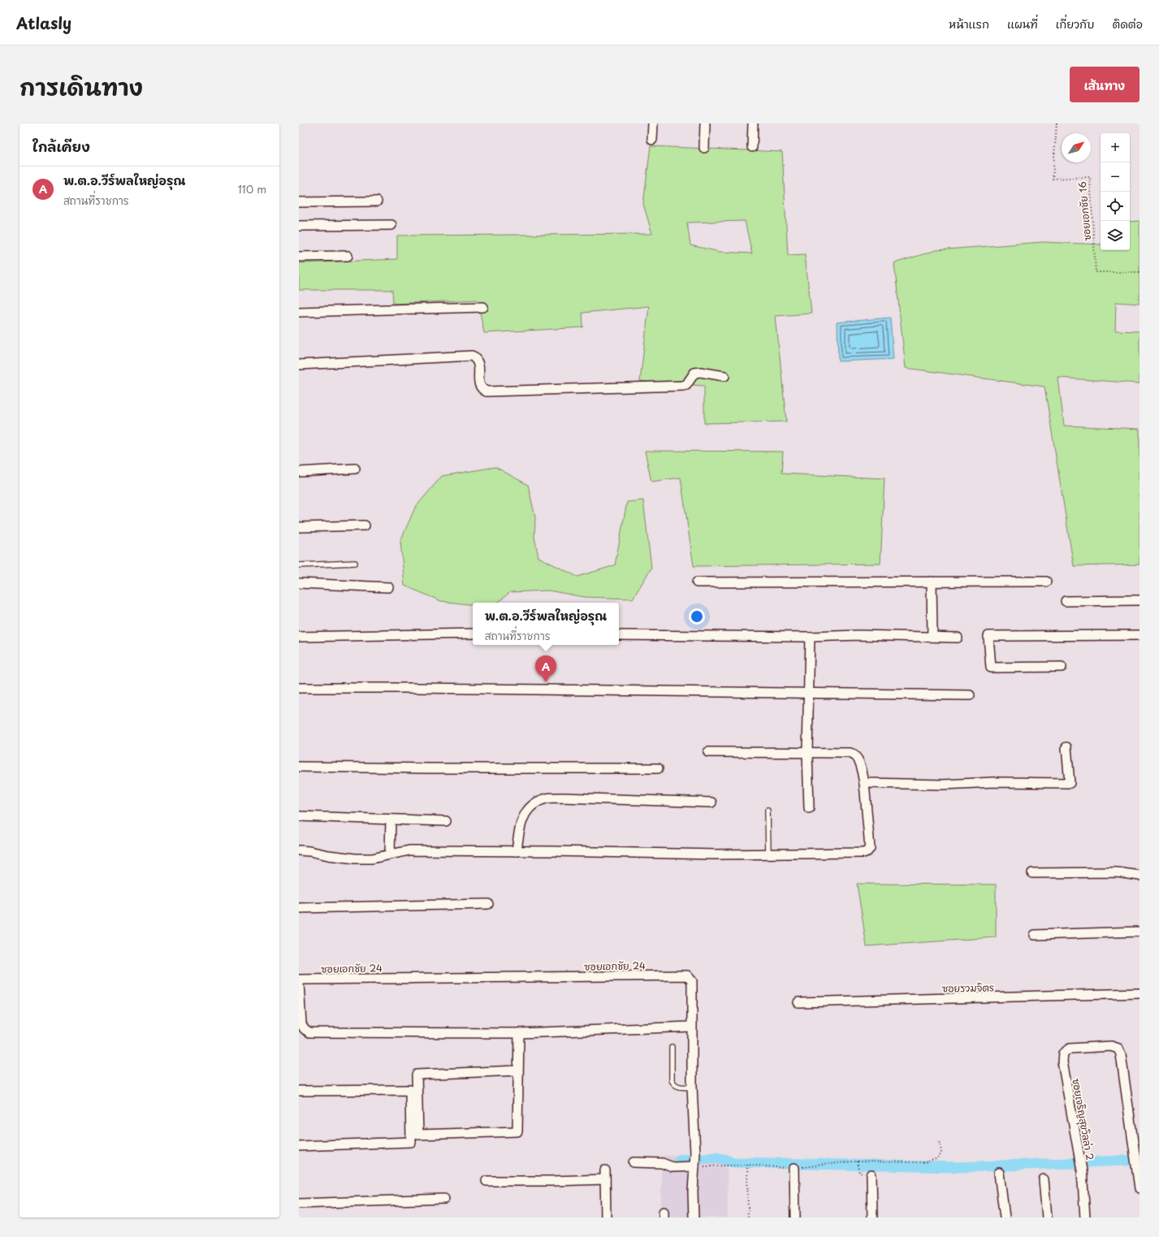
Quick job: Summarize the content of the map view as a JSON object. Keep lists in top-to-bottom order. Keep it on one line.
{"streets":{"street":["ซอยเอกชัย 24","ซอยรวมจิตร","ซอยเจริญสุขวิลล่า 2"],"path":["ซอยเอกชัย 16"]},"north":"top right","page":{"header":"Atlasly","nav":["หน้าแรก","แผนที่","เกี่ยวกับ","ติดต่อ"],"title":"การเดินทาง","buttons":"เส้นทาง","heading":"ใกล้เคียง","map_buttons":["+","−"],"list":[{"mark":"A","name":"พ.ต.อ.วีร์พลใหญ่อรุณ","note":"สถานที่ราชการ","value":"110 m"}],"popup":["พ.ต.อ.วีร์พลใหญ่อรุณ","สถานที่ราชการ"],"pins":"A"}}
